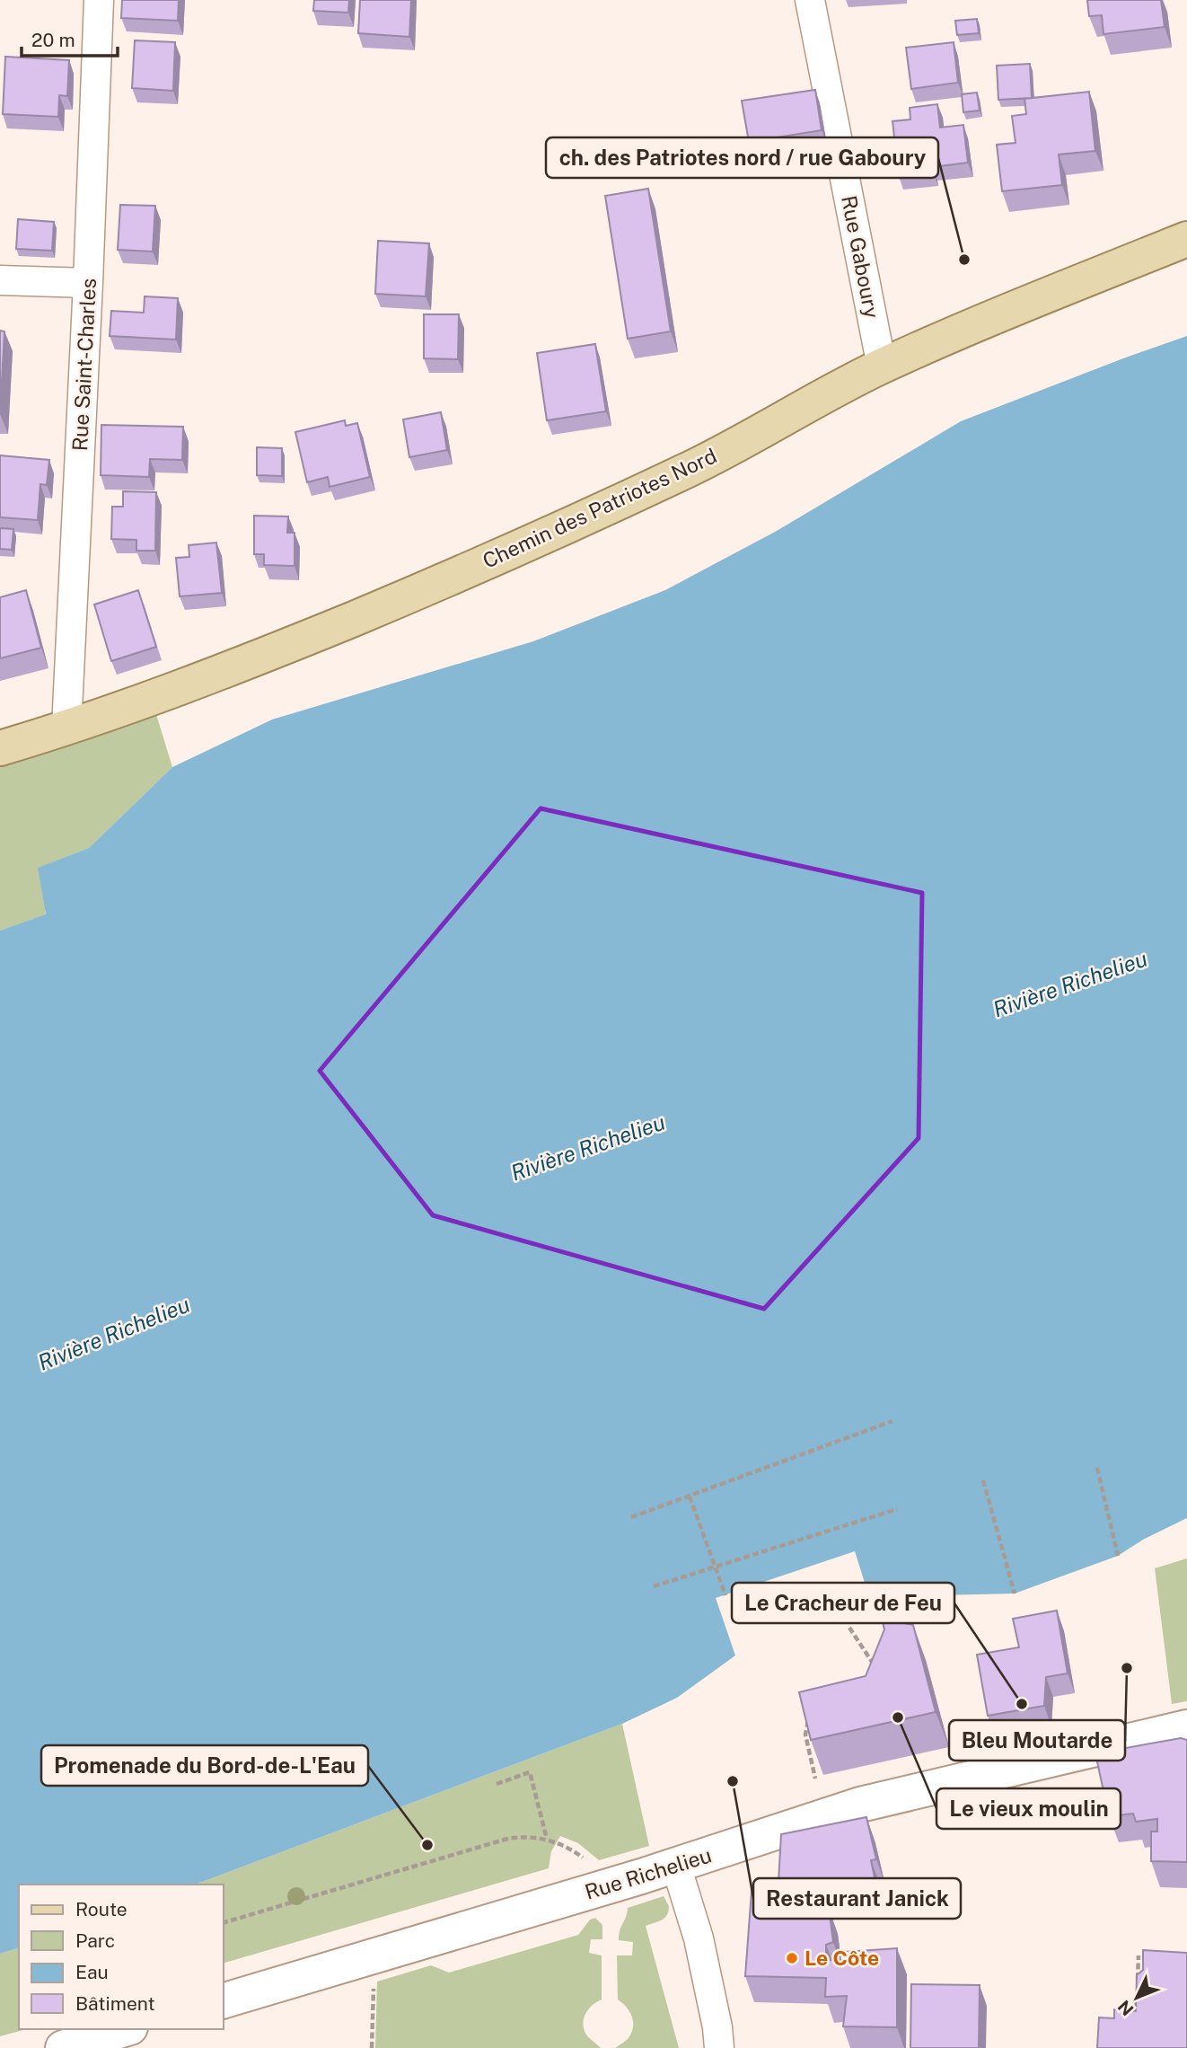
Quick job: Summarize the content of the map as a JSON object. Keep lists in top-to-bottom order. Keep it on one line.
{"streets":{"main road":["Chemin des Patriotes Nord","Rue Richelieu"],"street":["Rue Gaboury","Rue Saint-Charles"]},"crossings":[["Rue Gaboury","Chemin des Patriotes Nord"],["Rue Saint-Charles","Chemin des Patriotes Nord"]],"water":["Rivière Richelieu"],"places":["ch. des Patriotes nord / rue Gaboury","Bleu Moutarde","Le Cracheur de Feu","Le vieux moulin","Restaurant Janick","Promenade du Bord-de-L'Eau","Le Côte"],"legend":["Route","Parc","Eau","Bâtiment"],"scale_bar":"20 m","north":"bottom left"}
